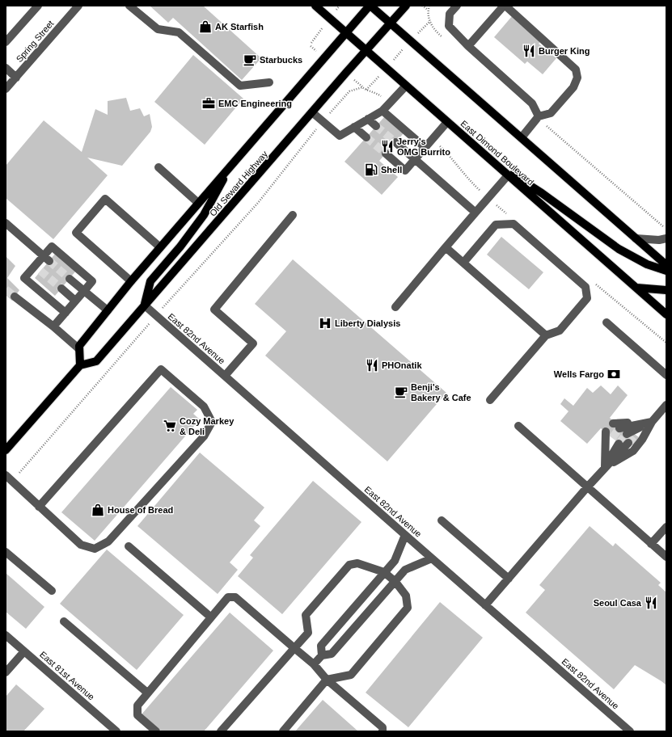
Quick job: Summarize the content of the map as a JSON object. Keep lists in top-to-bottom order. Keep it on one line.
{"streets":{"main road":["East Dimond Boulevard","Old Seward Highway"],"street":["Spring Street","East 82nd Avenue","East 81st Avenue"]},"crossings":[["East Dimond Boulevard","Old Seward Highway"],["Old Seward Highway","East 82nd Avenue"]],"places":{"shop":["AK Starfish","House of Bread"],"restaurant":["Burger King","Jerry's OMG Burrito","PHOnatik","Seoul Casa"],"cafe":["Starbucks","Benji's Bakery & Cafe"],"office":["EMC Engineering"],"fuel station":["Shell"],"hospital":["Liberty Dialysis"],"bank":["Wells Fargo"],"supermarket":["Cozy Markey & Deli"]}}
